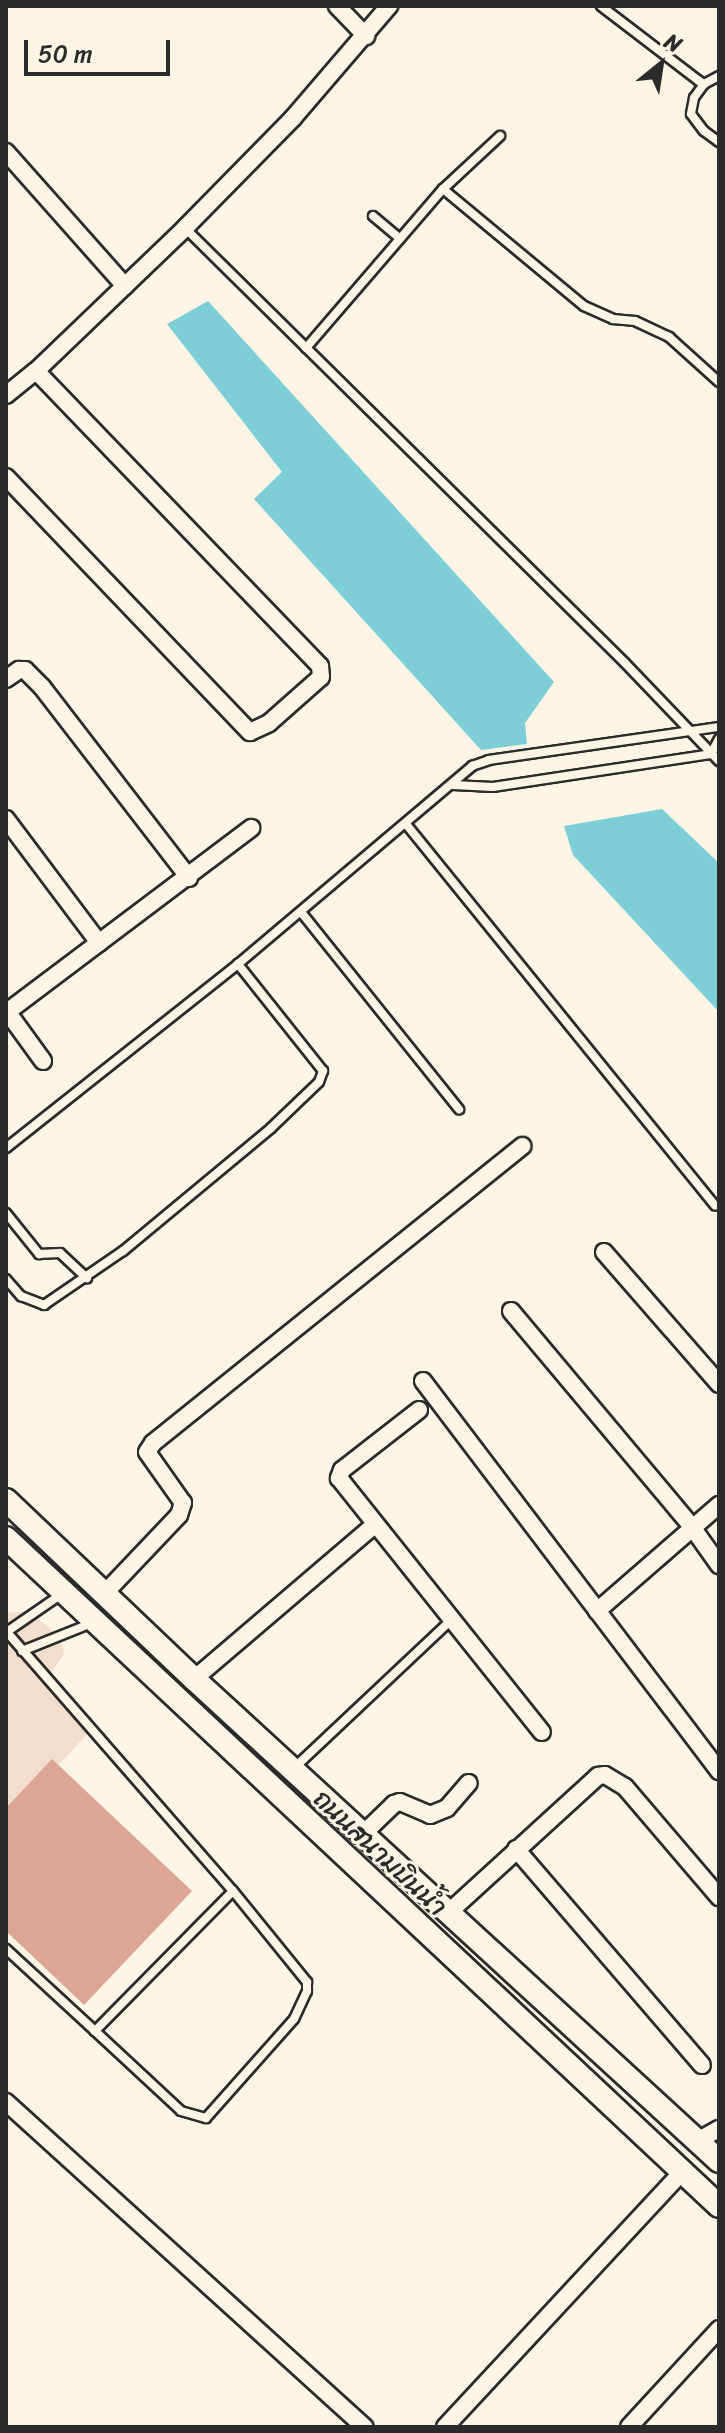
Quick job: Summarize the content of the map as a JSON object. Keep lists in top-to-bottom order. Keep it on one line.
{"streets":{"main road":["ถนนสนามบินน้ำ"]},"scale_bar":"50 m","north":"top right"}
